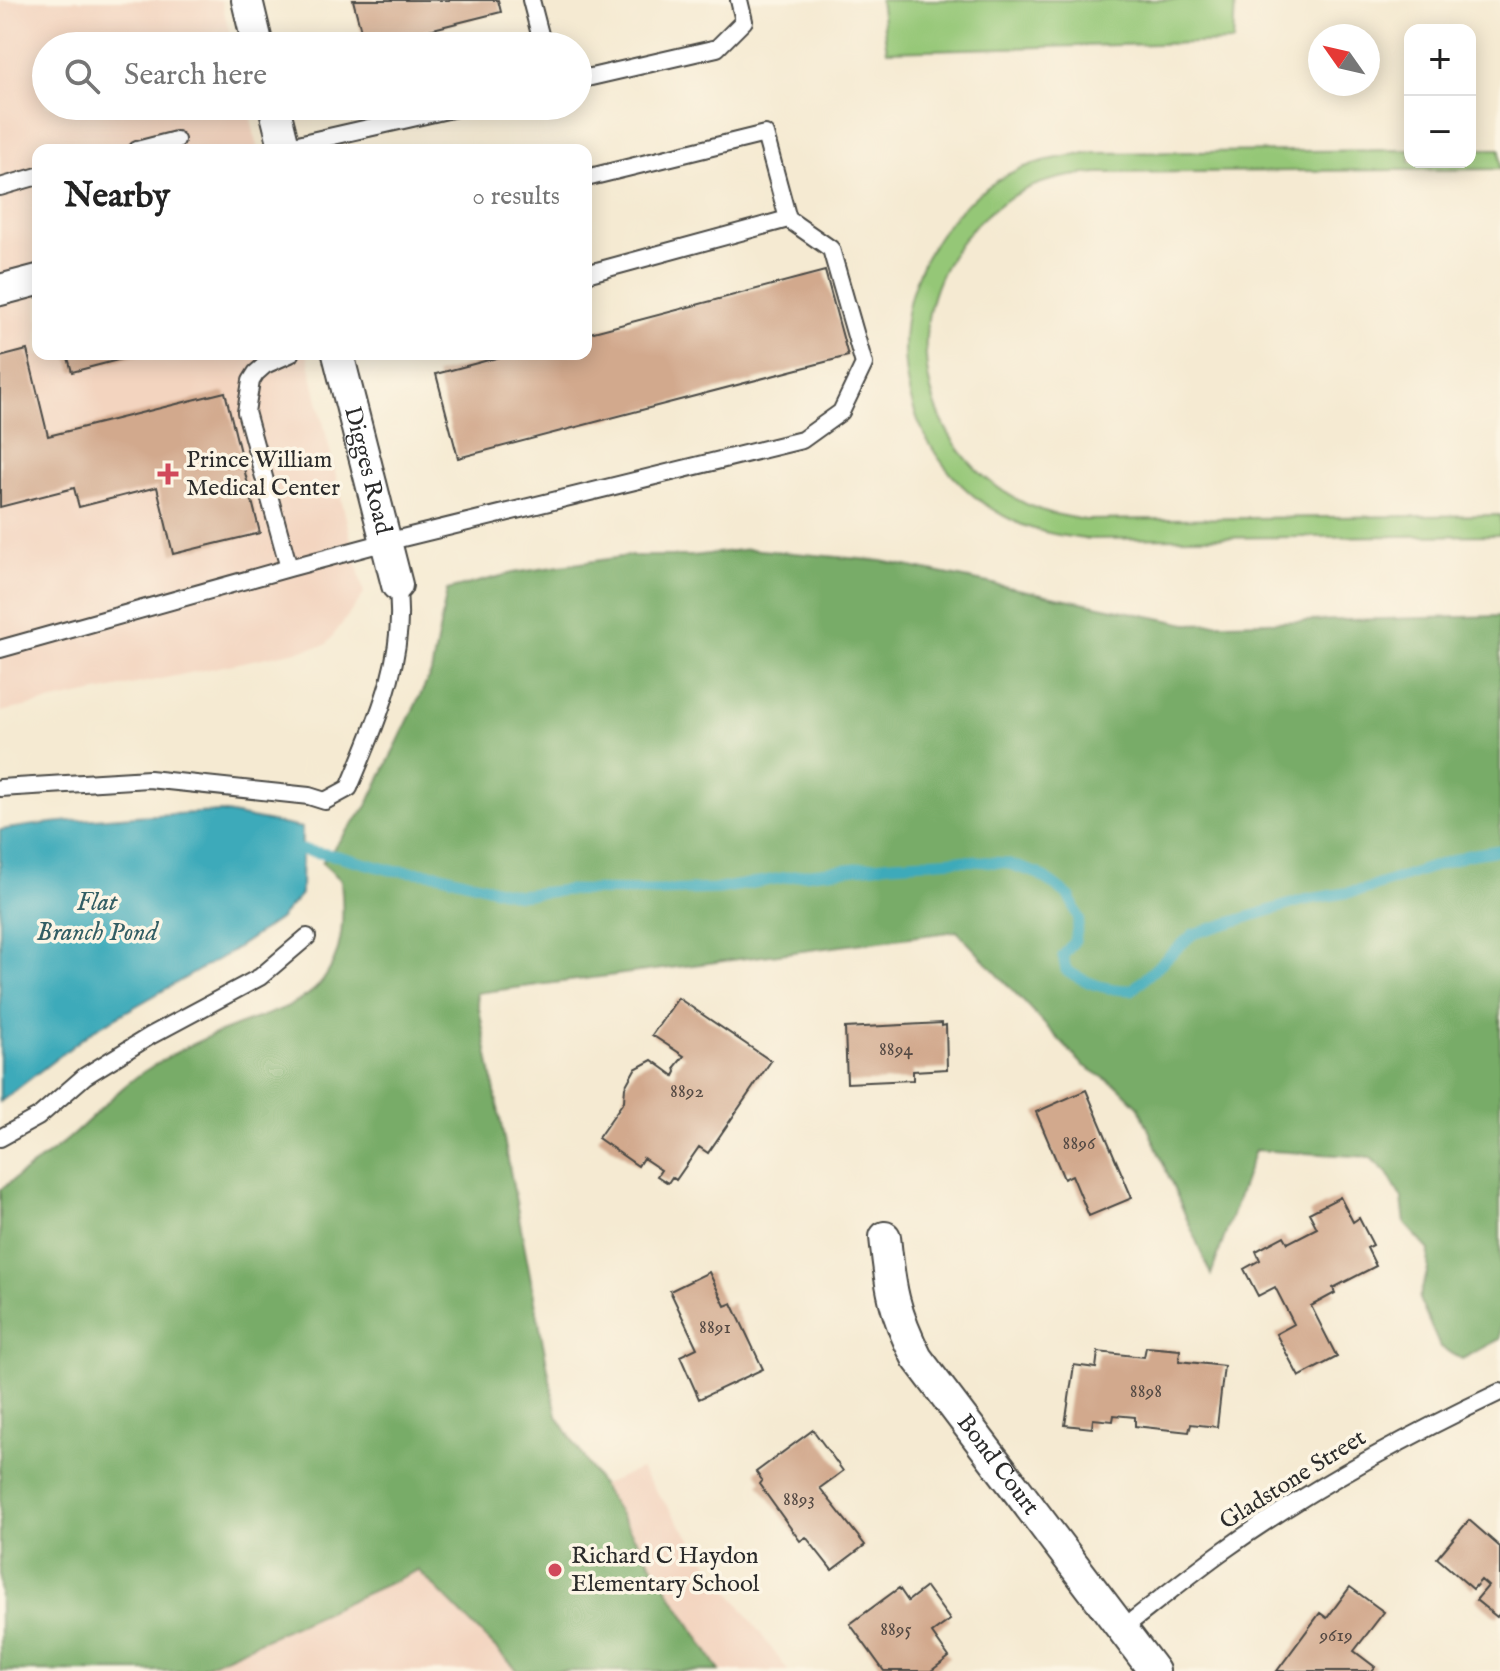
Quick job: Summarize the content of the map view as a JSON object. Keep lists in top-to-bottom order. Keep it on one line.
{"streets":{"street":["Digges Road","Bond Court"],"lane":["Gladstone Street"]},"crossings":[["Bond Court","Gladstone Street"]],"water":["Flat Branch Pond"],"places":{"health":["Prince William Medical Center"],"other":["Richard C Haydon Elementary School"]},"house_numbers":["8894","8892","8896","8891","8898","8893","8895","9619"],"north":"top left","page":{"map_buttons":["+","−"],"search":"Search here","heading":["Nearby","0 results"]}}
